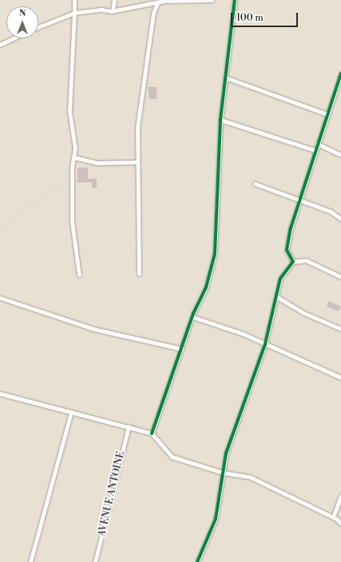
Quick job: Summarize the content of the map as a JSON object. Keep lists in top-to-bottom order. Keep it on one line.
{"streets":{"street":["AVENUE ANTOINE"]},"scale_bar":"100 m","north":"top"}
